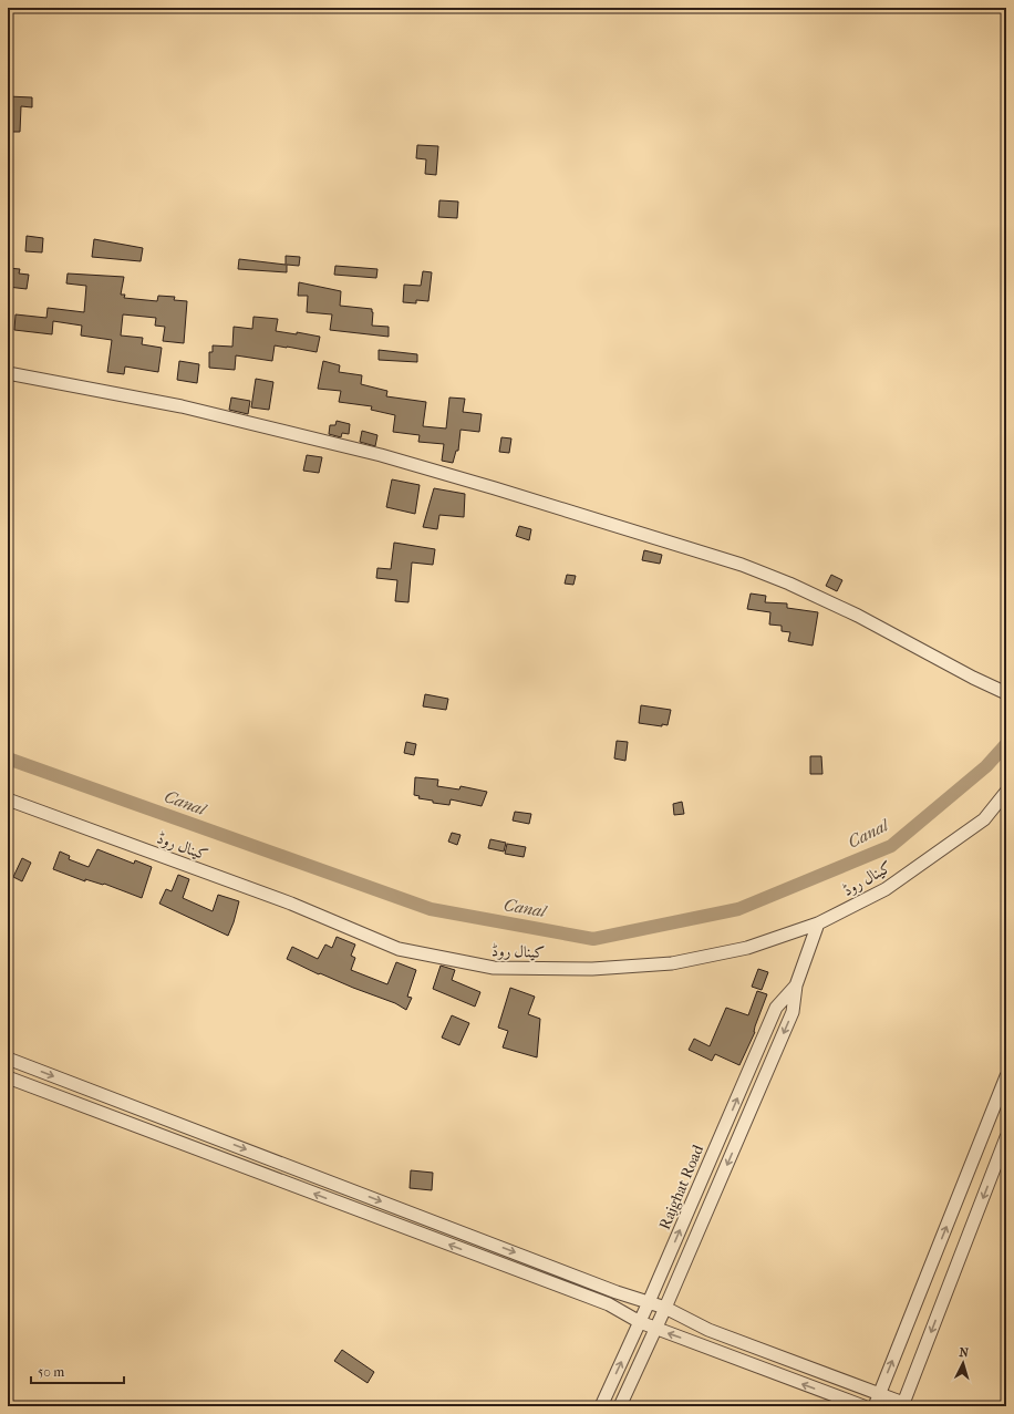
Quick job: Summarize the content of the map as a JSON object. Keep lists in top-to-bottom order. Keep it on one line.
{"streets":{"street":["کینال روڈ","Rajghat Road"]},"crossings":[["کینال روڈ","Rajghat Road"]],"water":["Canal"],"scale_bar":"50 m","north":"top"}
